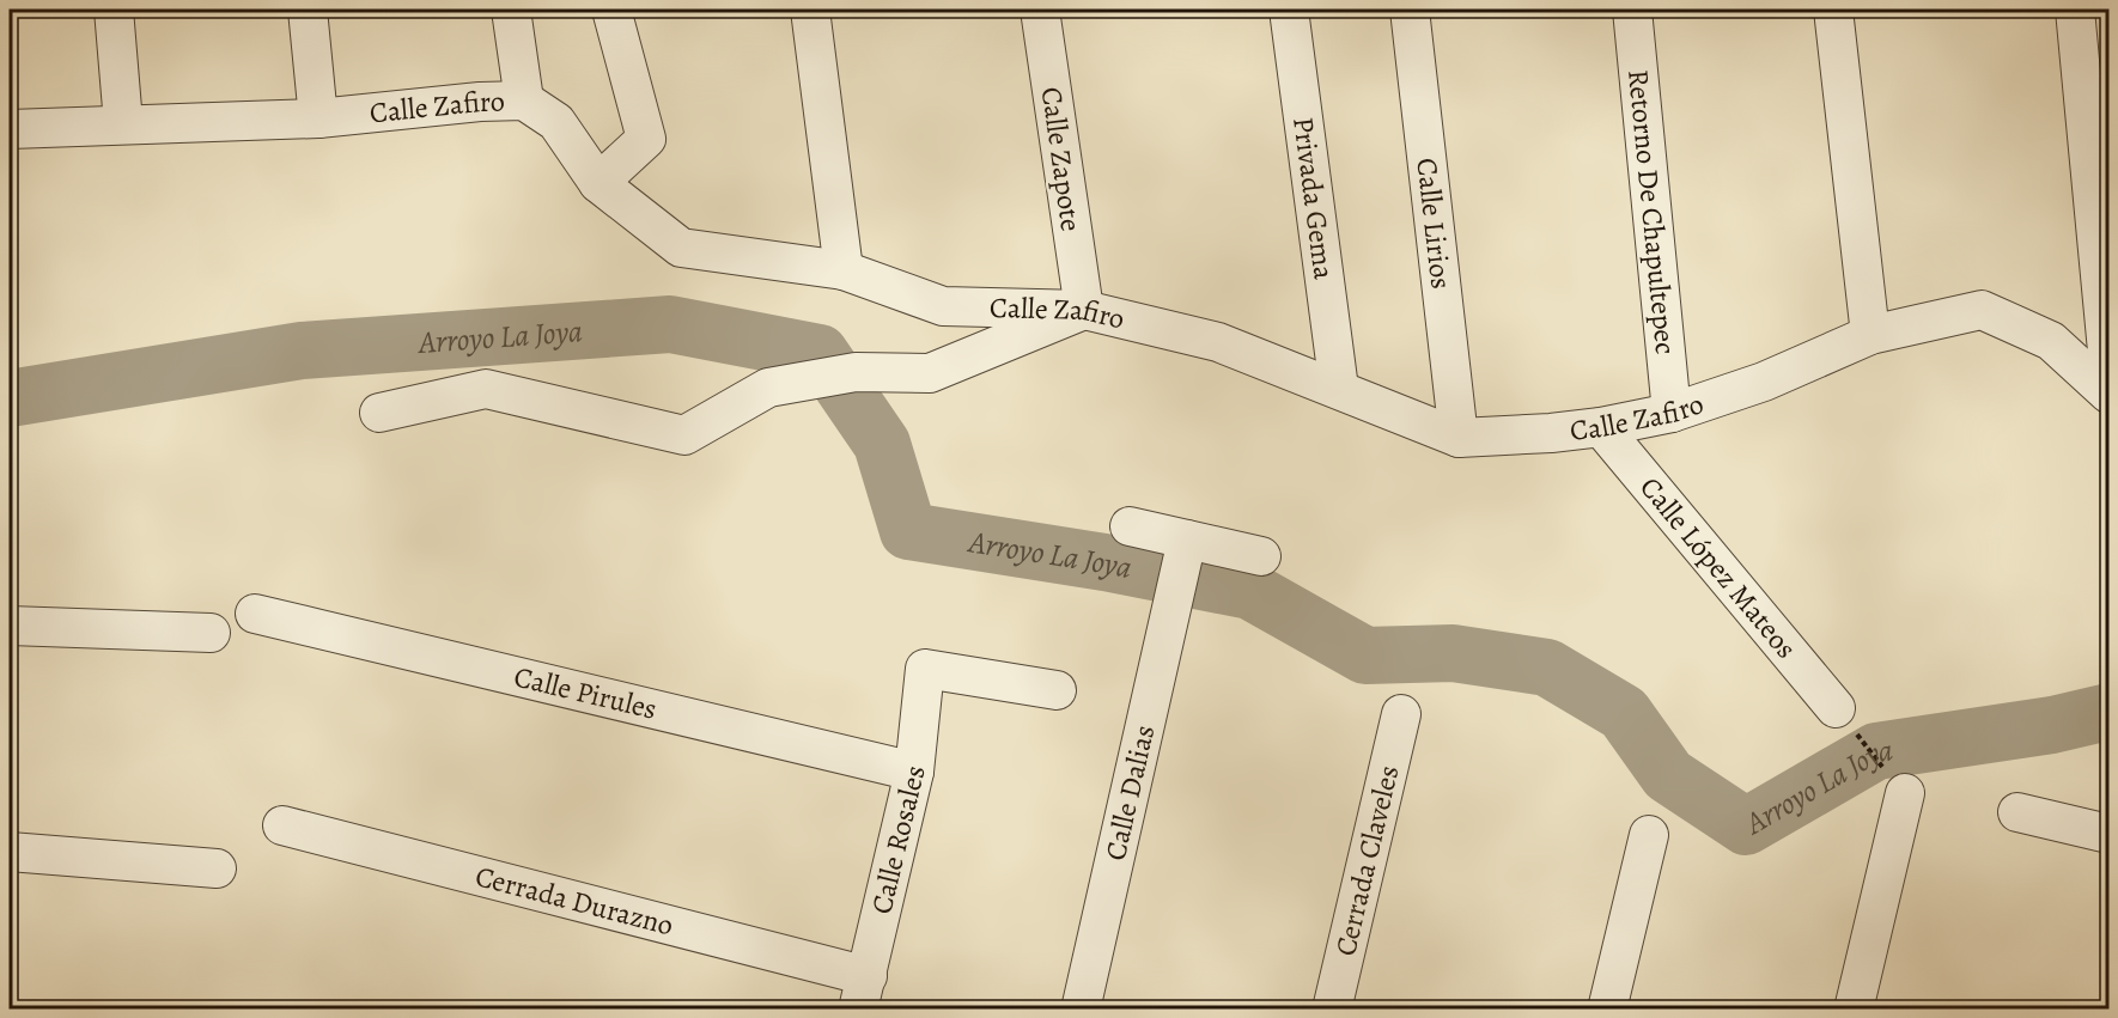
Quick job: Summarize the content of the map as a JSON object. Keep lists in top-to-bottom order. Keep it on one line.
{"streets":{"street":["Calle Zafiro","Calle Zapote","Privada Gema","Retorno De Chapultepec","Calle Lirios","Calle López Mateos","Calle Pirules","Calle Dalias","Calle Rosales","Cerrada Claveles","Cerrada Durazno"]},"crossings":[["Calle Zafiro","Calle Zapote"],["Calle Zafiro","Privada Gema"],["Calle Zafiro","Retorno De Chapultepec"],["Calle Zafiro","Calle Lirios"],["Calle Zafiro","Calle López Mateos"],["Calle Pirules","Calle Rosales"],["Calle Rosales","Cerrada Durazno"]],"water":["Arroyo La Joya"]}
